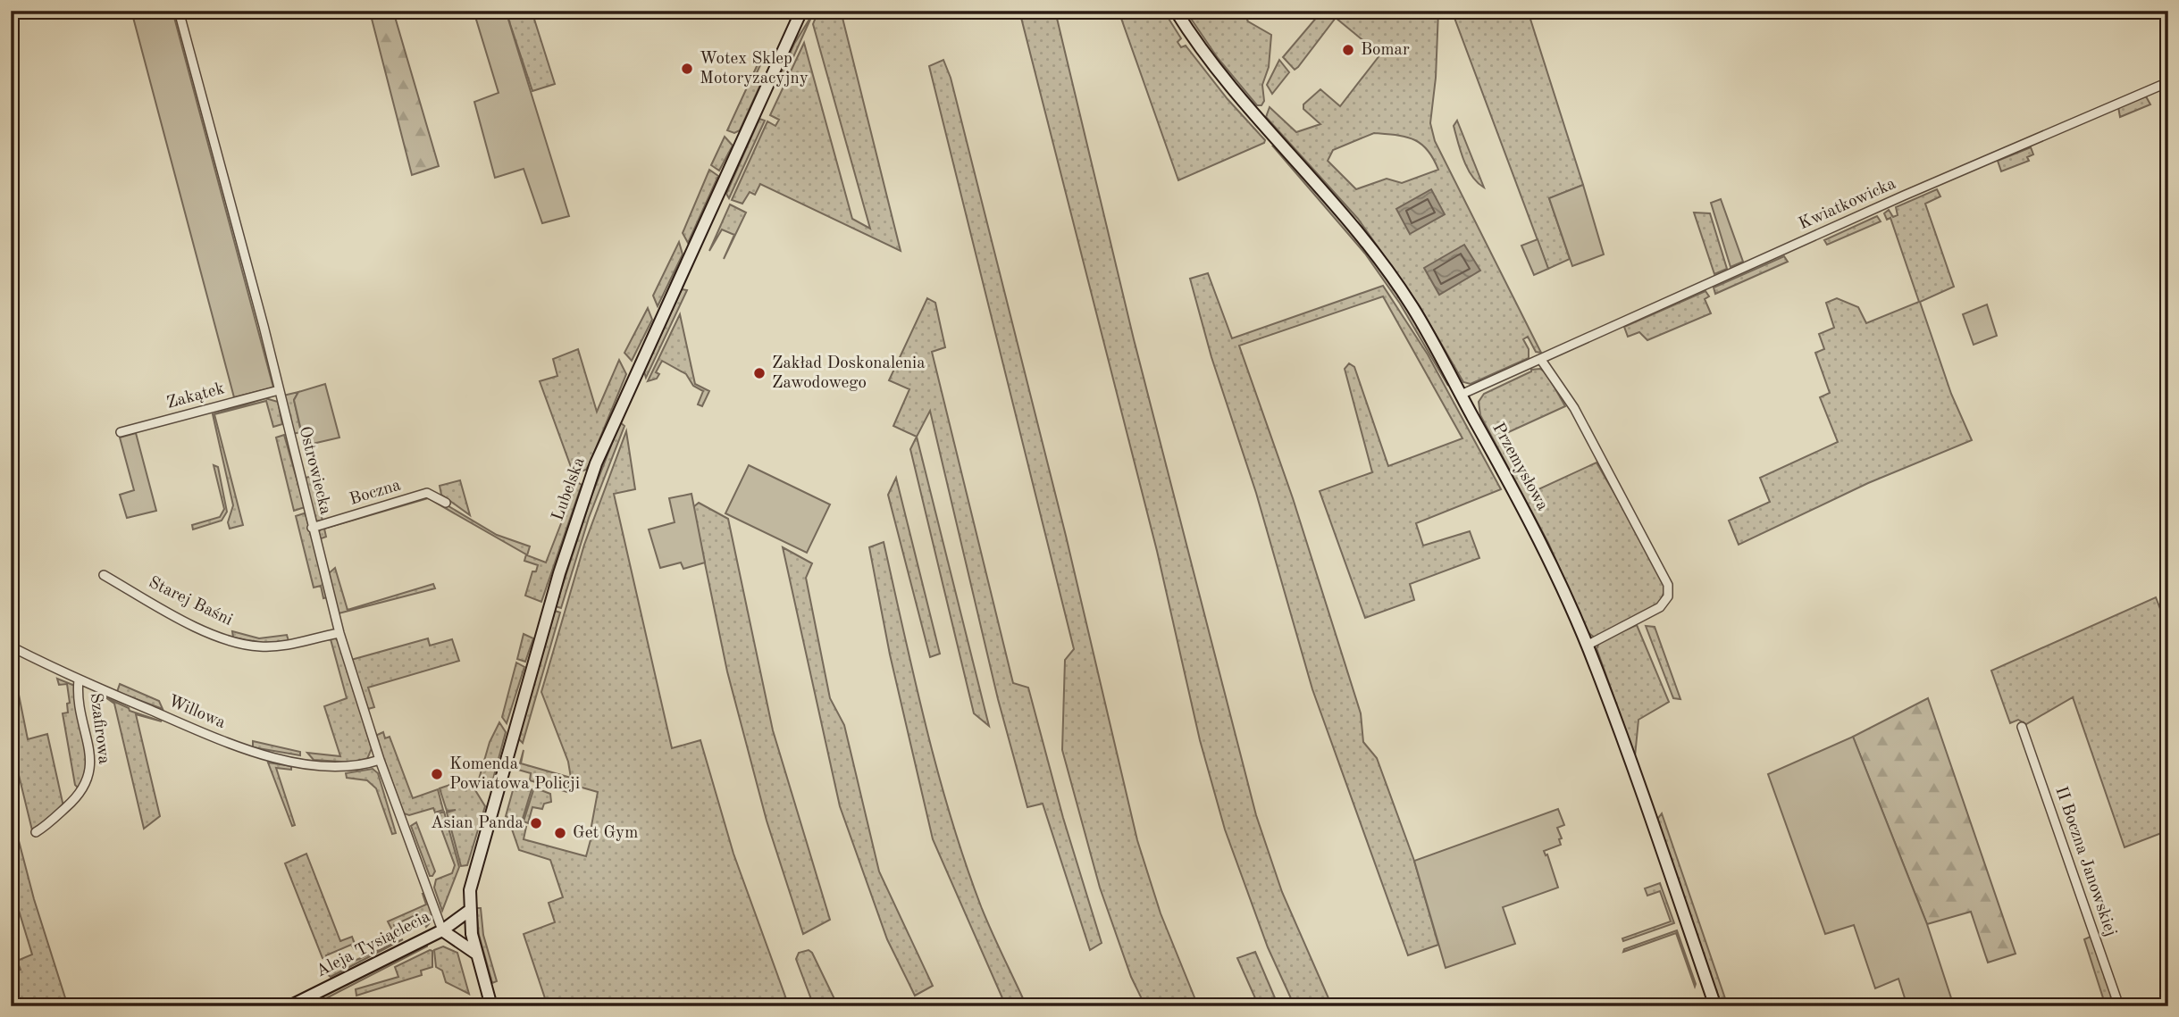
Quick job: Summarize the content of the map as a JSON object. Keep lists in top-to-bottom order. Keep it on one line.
{"streets":{"street":["Kwiatkowicka","Zakątek","Przemysłowa","Ostrowiecka","Lubelska","Boczna","Starej Baśni","Willowa","Szafirowa","II Boczna Janowskiej","Aleja Tysiąclecia"]},"crossings":[["Kwiatkowicka","Przemysłowa"],["Zakątek","Ostrowiecka"],["Ostrowiecka","Boczna"],["Ostrowiecka","Starej Baśni"],["Ostrowiecka","Willowa"],["Ostrowiecka","Aleja Tysiąclecia"],["Lubelska","Aleja Tysiąclecia"],["Willowa","Szafirowa"]],"places":["Bomar","Wotex Sklep Motoryzacyjny","Zakład Doskonalenia Zawodowego","Komenda Powiatowa Policji","Asian Panda","Get Gym"]}
